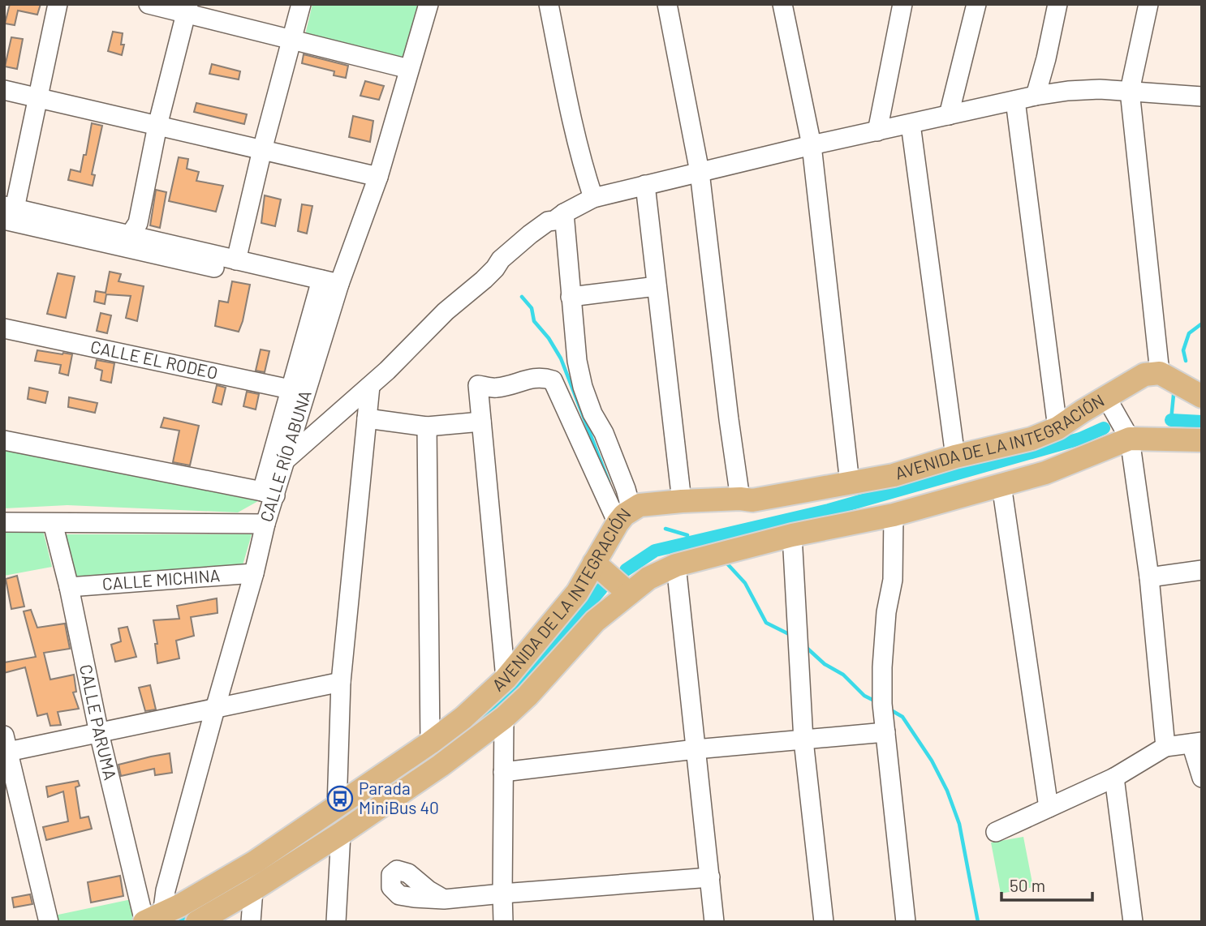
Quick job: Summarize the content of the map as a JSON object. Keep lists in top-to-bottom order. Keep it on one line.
{"streets":{"main road":["AVENIDA DE LA INTEGRACIÓN"],"street":["CALLE EL RODEO","CALLE RÍO ABUNA","CALLE MICHINA","CALLE PARUMA"]},"crossings":[["CALLE EL RODEO","CALLE RÍO ABUNA"],["AVENIDA DE LA INTEGRACIÓN","CALLE RÍO ABUNA"],["AVENIDA DE LA INTEGRACIÓN","CALLE PARUMA"],["CALLE RÍO ABUNA","CALLE MICHINA"],["CALLE RÍO ABUNA","CALLE PARUMA"],["CALLE MICHINA","CALLE PARUMA"]],"places":{"bus stop":["Parada MiniBus 40"]},"scale_bar":"50 m"}
